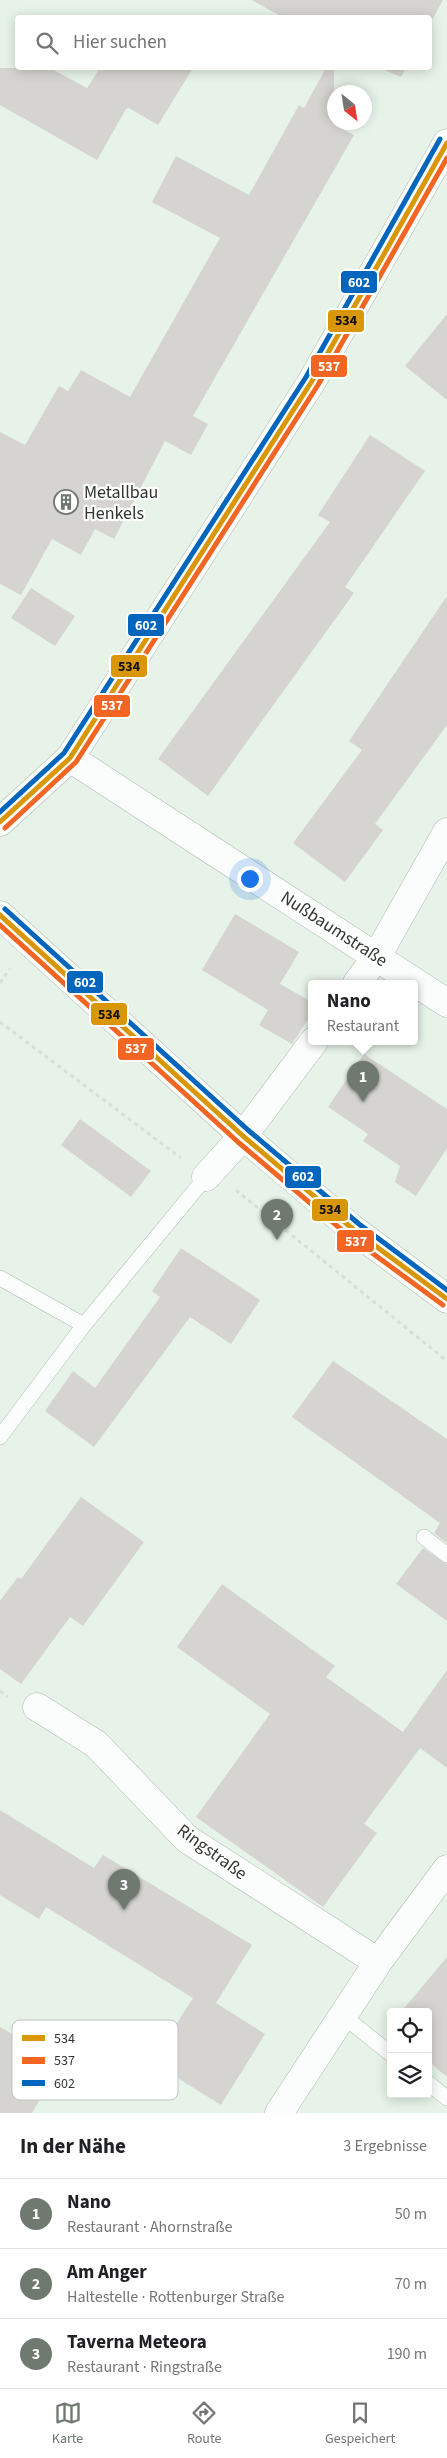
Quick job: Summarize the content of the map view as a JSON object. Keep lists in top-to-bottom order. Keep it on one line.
{"streets":{"street":["Nußbaumstraße","Ringstraße"]},"places":{"building":["Metallbau Henkels"]},"lines":["transit line 602","transit line 534","transit line 537"],"legend":["534","537","602"],"north":"bottom right","page":{"search":"Hier suchen","popup":["Nano","Restaurant"],"pins":["1","2","3"],"heading":["In der Nähe","3 Ergebnisse"],"list":[{"mark":"1","name":"Nano","note":"Restaurant · Ahornstraße","value":"50 m"},{"mark":"2","name":"Am Anger","note":"Haltestelle · Rottenburger Straße","value":"70 m"},{"mark":"3","name":"Taverna Meteora","note":"Restaurant · Ringstraße","value":"190 m"}],"nav":["Karte","Route","Gespeichert"]}}
